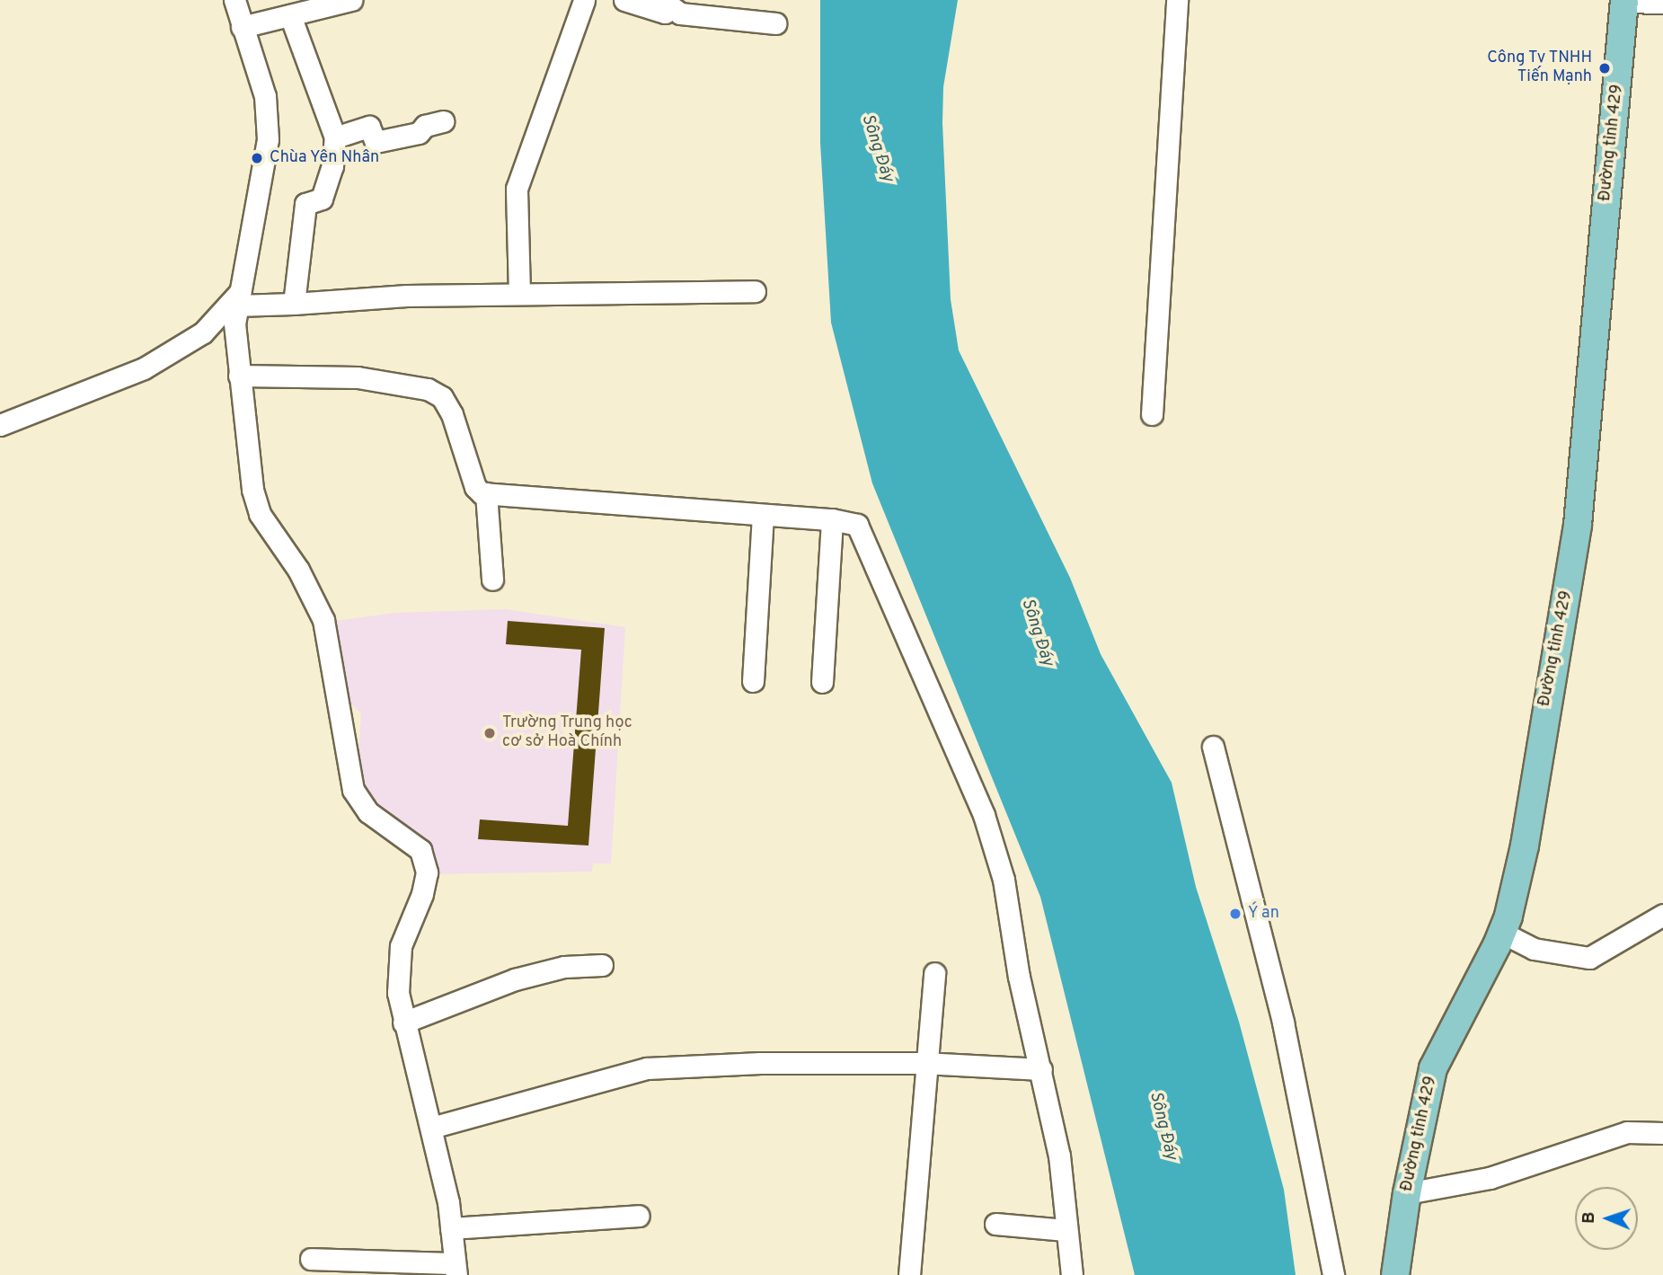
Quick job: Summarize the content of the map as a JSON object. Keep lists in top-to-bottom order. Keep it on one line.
{"streets":{"main road":["Đường tỉnh 429"]},"water":["Sông Đáy"],"places":["Công Ty TNHH Tiến Mạnh","Chùa Yên Nhân","Trường Trung học cơ sở Hoà Chính","Ý an"],"north":"left"}
